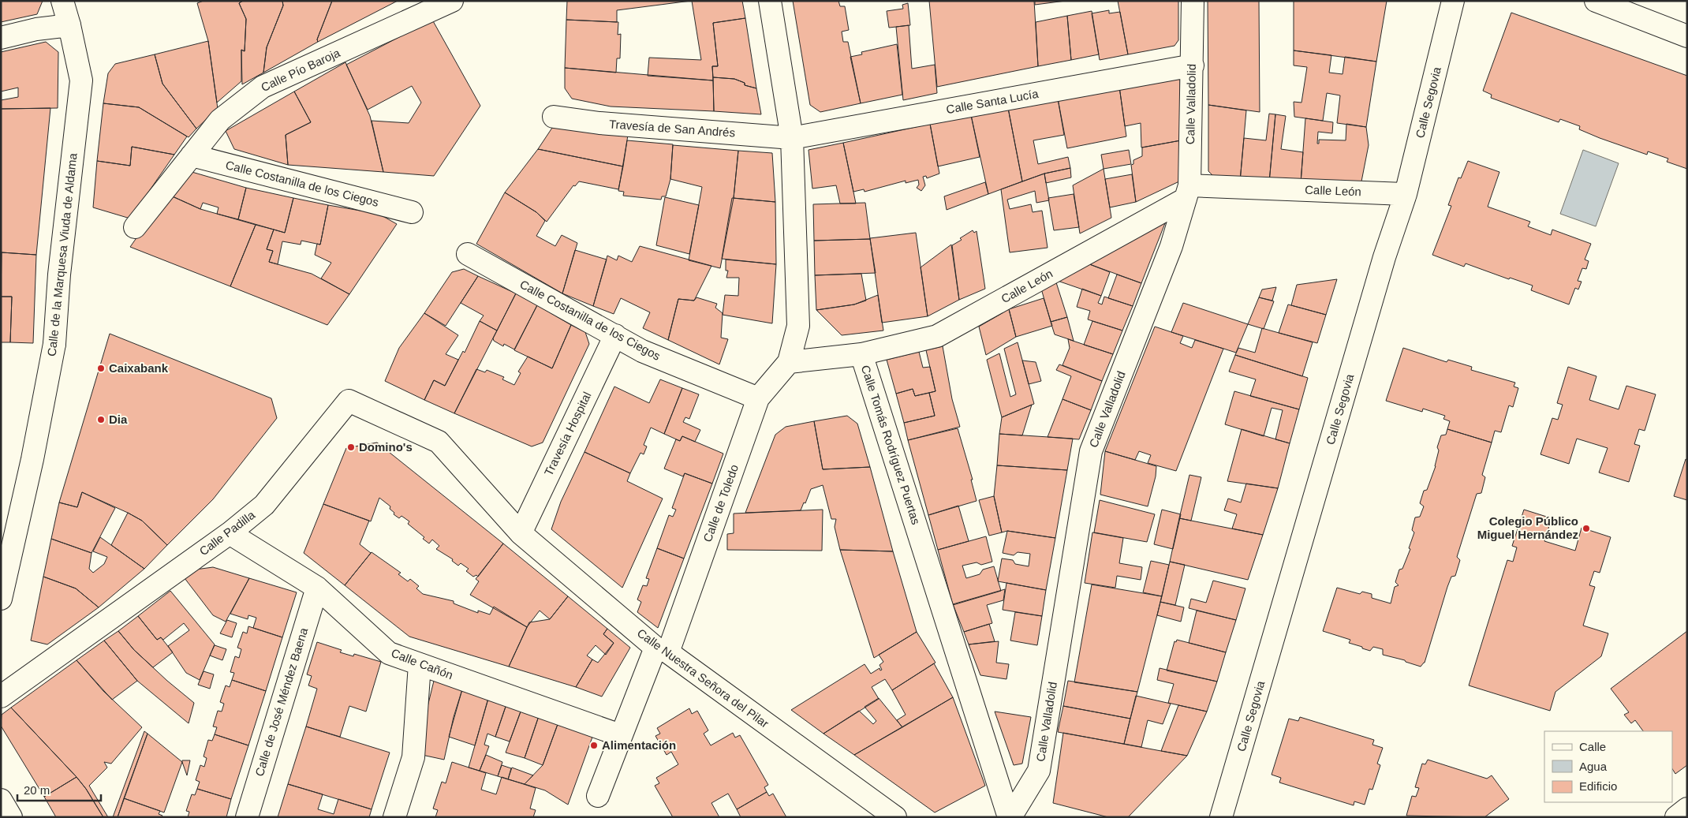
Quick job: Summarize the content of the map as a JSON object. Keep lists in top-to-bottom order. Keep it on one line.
{"streets":{"street":["Calle Pío Baroja","Calle Santa Lucía","Calle Segovia","Calle Valladolid","Travesía de San Andrés","Calle Costanilla de los Ciegos","Calle León","Calle de la Marquesa Viuda de Aldama","Travesía Hospital","Calle Tomás Rodríguez Puertas","Calle de Toledo","Calle Padilla","Calle Cañón","Calle Nuestra Señora del Pilar","Calle de José Méndez Baena"]},"crossings":[["Calle Pío Baroja","Calle Costanilla de los Ciegos"],["Calle Santa Lucía","Calle Valladolid"],["Calle Santa Lucía","Travesía de San Andrés"],["Calle Segovia","Calle León"],["Calle Valladolid","Calle León"],["Calle Valladolid","Calle Tomás Rodríguez Puertas"],["Calle Costanilla de los Ciegos","Travesía Hospital"],["Calle Costanilla de los Ciegos","Calle de Toledo"],["Calle León","Calle Tomás Rodríguez Puertas"],["Travesía Hospital","Calle Nuestra Señora del Pilar"],["Calle Tomás Rodríguez Puertas","Calle de Toledo"],["Calle de Toledo","Calle Cañón"],["Calle de Toledo","Calle Nuestra Señora del Pilar"],["Calle Padilla","Calle Cañón"],["Calle Padilla","Calle Nuestra Señora del Pilar"],["Calle Cañón","Calle de José Méndez Baena"]],"places":["Caixabank","Dia","Domino's","Colegio Público Miguel Hernández","Alimentación"],"legend":["Calle","Agua","Edificio"],"scale_bar":"20 m"}
